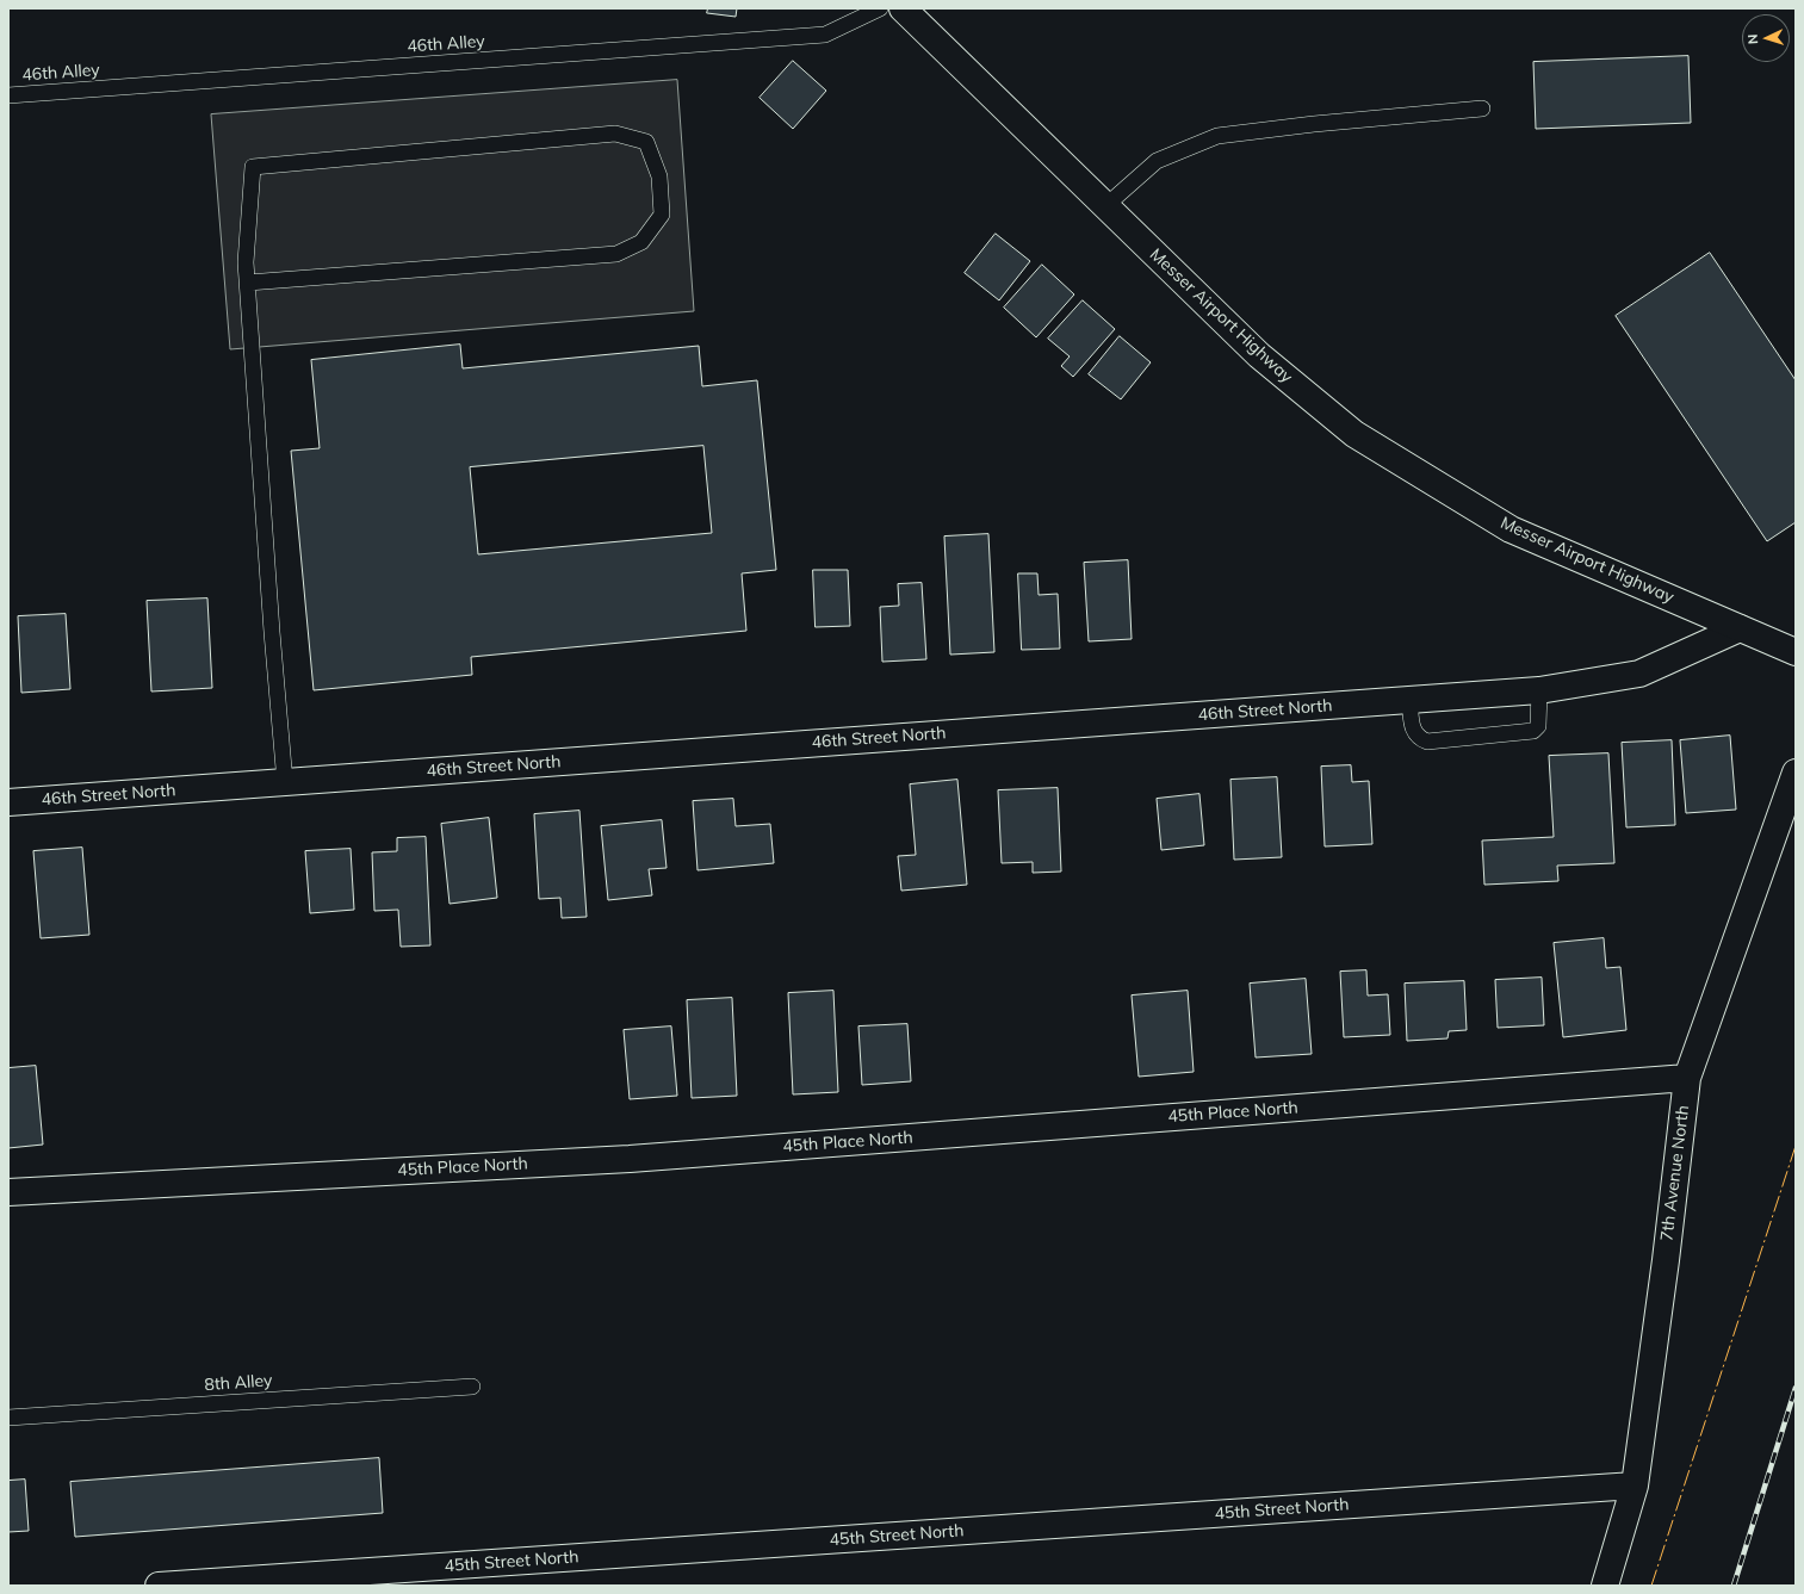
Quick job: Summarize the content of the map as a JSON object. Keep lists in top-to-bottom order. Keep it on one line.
{"streets":{"street":["Messer Airport Highway","46th Street North","45th Place North","7th Avenue North","45th Street North"],"lane":["46th Alley","8th Alley"]},"crossings":[["Messer Airport Highway","46th Street North"],["45th Place North","7th Avenue North"],["7th Avenue North","45th Street North"]],"north":"left"}
